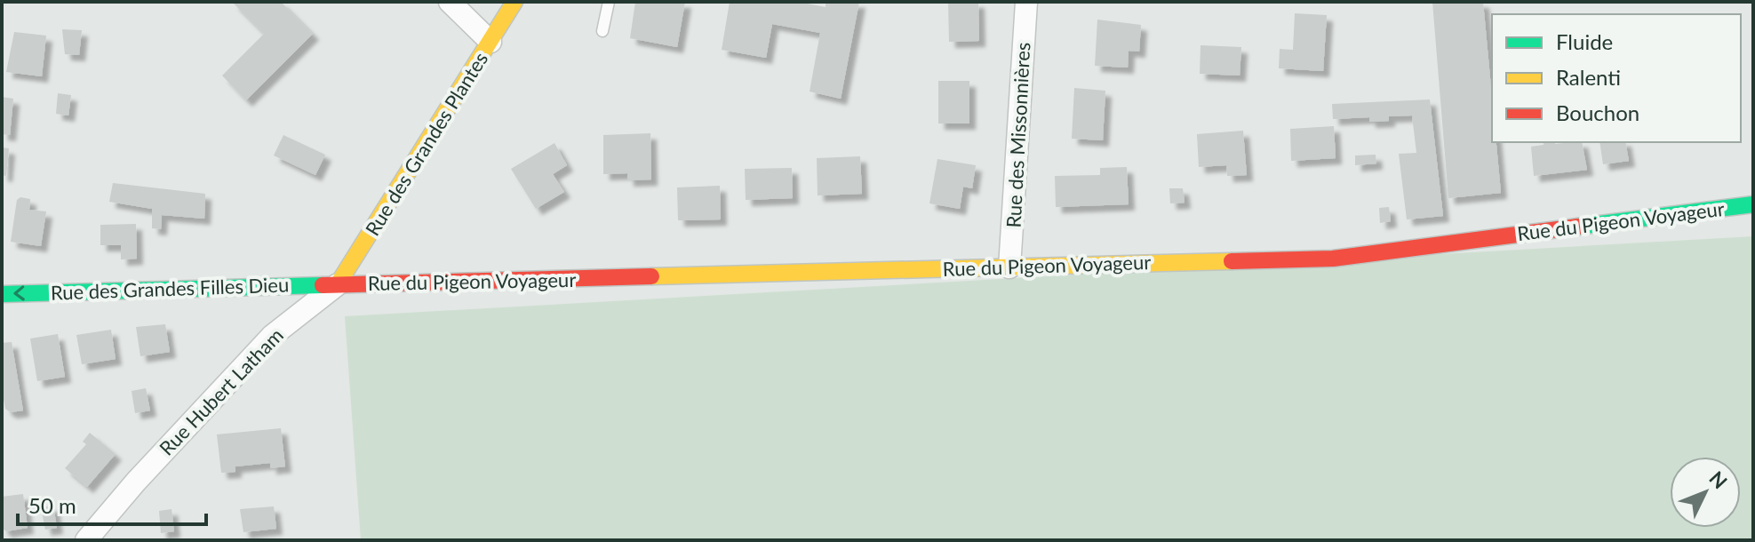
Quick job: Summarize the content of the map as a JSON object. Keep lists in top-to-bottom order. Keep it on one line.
{"streets":{"main road":["Rue des Grandes Plantes","Rue du Pigeon Voyageur","Rue des Grandes Filles Dieu"],"street":["Rue des Missonnières","Rue Hubert Latham"]},"crossings":[["Rue des Missonnières","Rue du Pigeon Voyageur"],["Rue des Grandes Plantes","Rue du Pigeon Voyageur"],["Rue des Grandes Plantes","Rue des Grandes Filles Dieu"],["Rue des Grandes Plantes","Rue Hubert Latham"],["Rue du Pigeon Voyageur","Rue des Grandes Filles Dieu"],["Rue du Pigeon Voyageur","Rue Hubert Latham"],["Rue des Grandes Filles Dieu","Rue Hubert Latham"]],"one_way":["Rue des Grandes Filles Dieu"],"legend":["Fluide","Ralenti","Bouchon"],"scale_bar":"50 m","north":"top right"}
